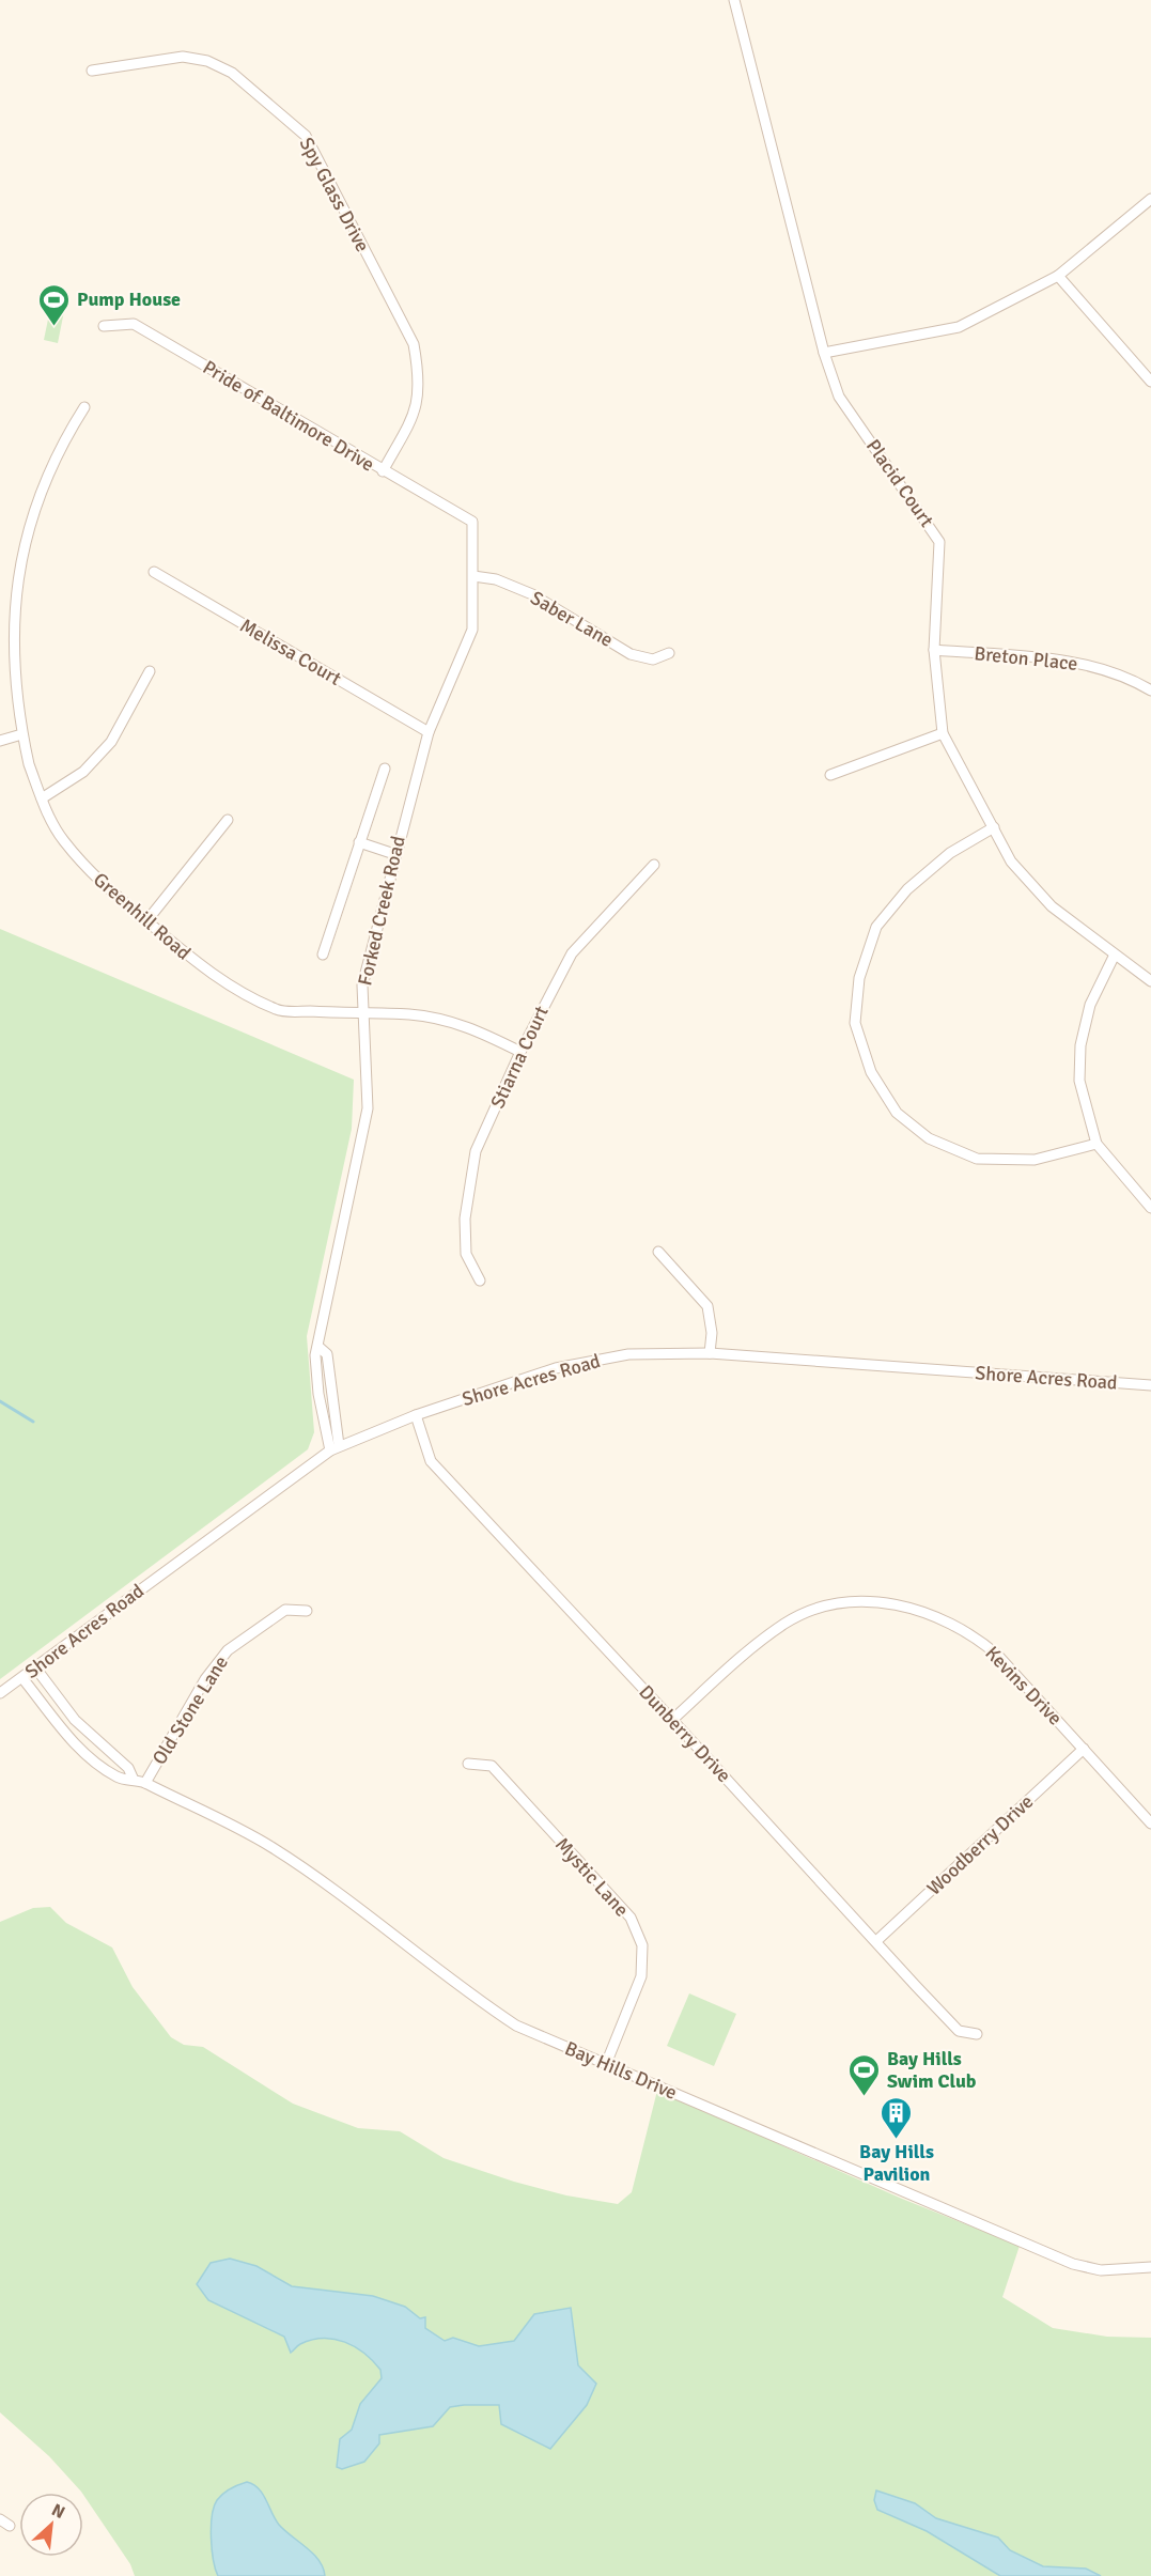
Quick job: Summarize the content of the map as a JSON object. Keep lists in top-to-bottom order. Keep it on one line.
{"streets":{"street":["Spy Glass Drive","Pride of Baltimore Drive","Placid Court","Saber Lane","Melissa Court","Breton Place","Forked Creek Road","Greenhill Road","Stiarna Court","Shore Acres Road","Kevins Drive","Old Stone Lane","Dunberry Drive","Woodberry Drive","Mystic Lane","Bay Hills Drive"]},"crossings":[["Spy Glass Drive","Pride of Baltimore Drive"],["Pride of Baltimore Drive","Forked Creek Road"],["Placid Court","Breton Place"],["Saber Lane","Forked Creek Road"],["Melissa Court","Forked Creek Road"],["Forked Creek Road","Greenhill Road"],["Forked Creek Road","Shore Acres Road"],["Greenhill Road","Stiarna Court"],["Shore Acres Road","Dunberry Drive"],["Shore Acres Road","Bay Hills Drive"],["Kevins Drive","Dunberry Drive"],["Kevins Drive","Woodberry Drive"],["Old Stone Lane","Bay Hills Drive"],["Dunberry Drive","Woodberry Drive"],["Mystic Lane","Bay Hills Drive"]],"places":{"sports":["Pump House","Bay Hills Swim Club"],"building":["Bay Hills Pavilion"]},"north":"top right"}
